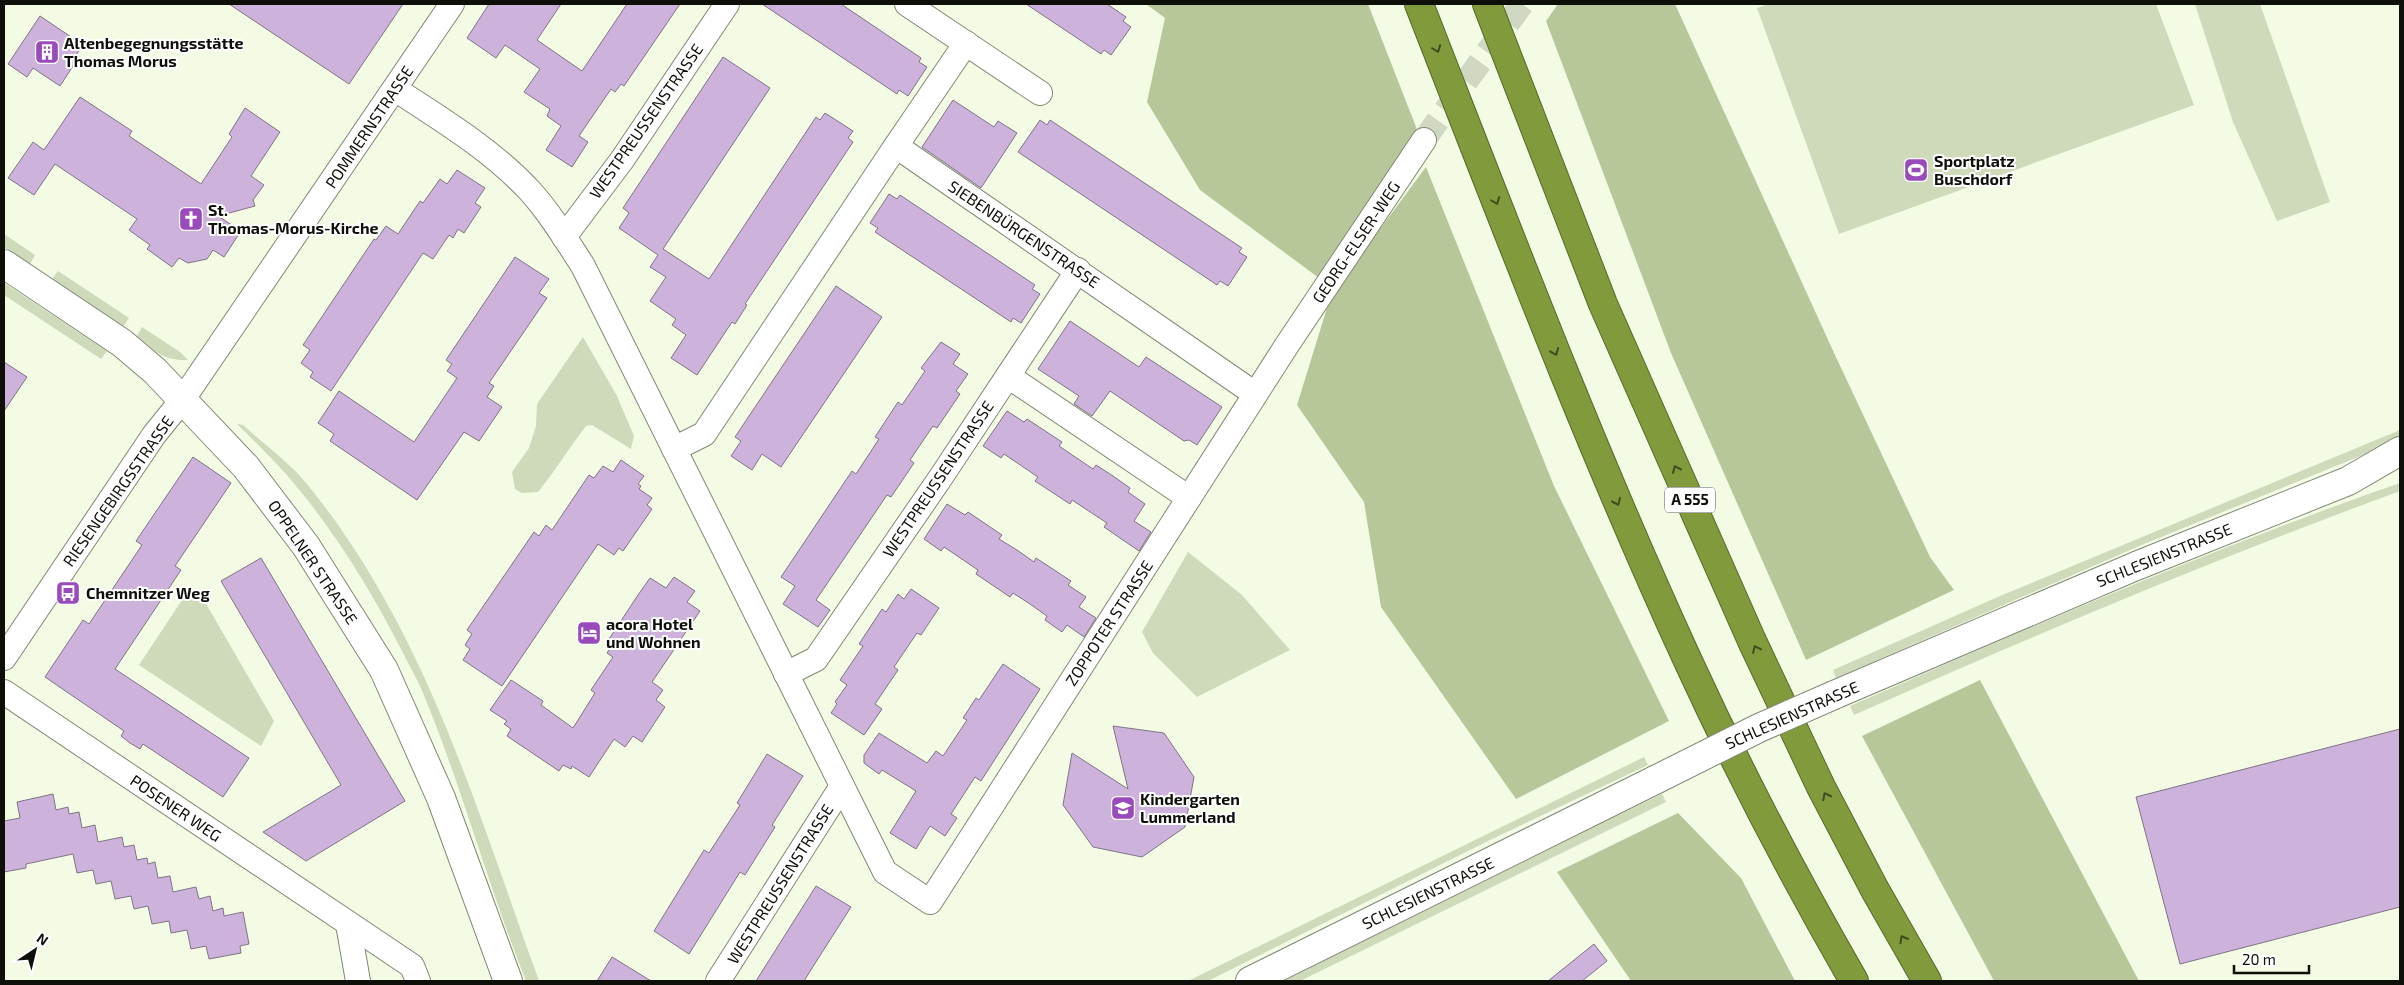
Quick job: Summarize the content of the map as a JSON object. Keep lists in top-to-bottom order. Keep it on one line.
{"streets":{"highway":["A 555"],"street":["WESTPREUSSENSTRASSE","POMMERNSTRASSE","SIEBENBÜRGENSTRASSE","GEORG-ELSER-WEG","RIESENGEBIRGSSTRASSE","SCHLESIENSTRASSE","OPPELNER STRASSE","ZOPPOTER STRASSE","POSENER WEG"]},"crossings":[["WESTPREUSSENSTRASSE","POMMERNSTRASSE"],["WESTPREUSSENSTRASSE","SIEBENBÜRGENSTRASSE"],["WESTPREUSSENSTRASSE","ZOPPOTER STRASSE"],["POMMERNSTRASSE","RIESENGEBIRGSSTRASSE"],["POMMERNSTRASSE","OPPELNER STRASSE"],["SIEBENBÜRGENSTRASSE","ZOPPOTER STRASSE"],["GEORG-ELSER-WEG","ZOPPOTER STRASSE"],["RIESENGEBIRGSSTRASSE","OPPELNER STRASSE"]],"places":{"building":["Altenbegegnungsstätte Thomas Morus"],"sports":["Sportplatz Buschdorf"],"church":["St. Thomas-Morus-Kirche"],"bus stop":["Chemnitzer Weg"],"hotel":["acora Hotel und Wohnen"],"school or university":["Kindergarten Lummerland"]},"scale_bar":"20 m","north":"top right"}
